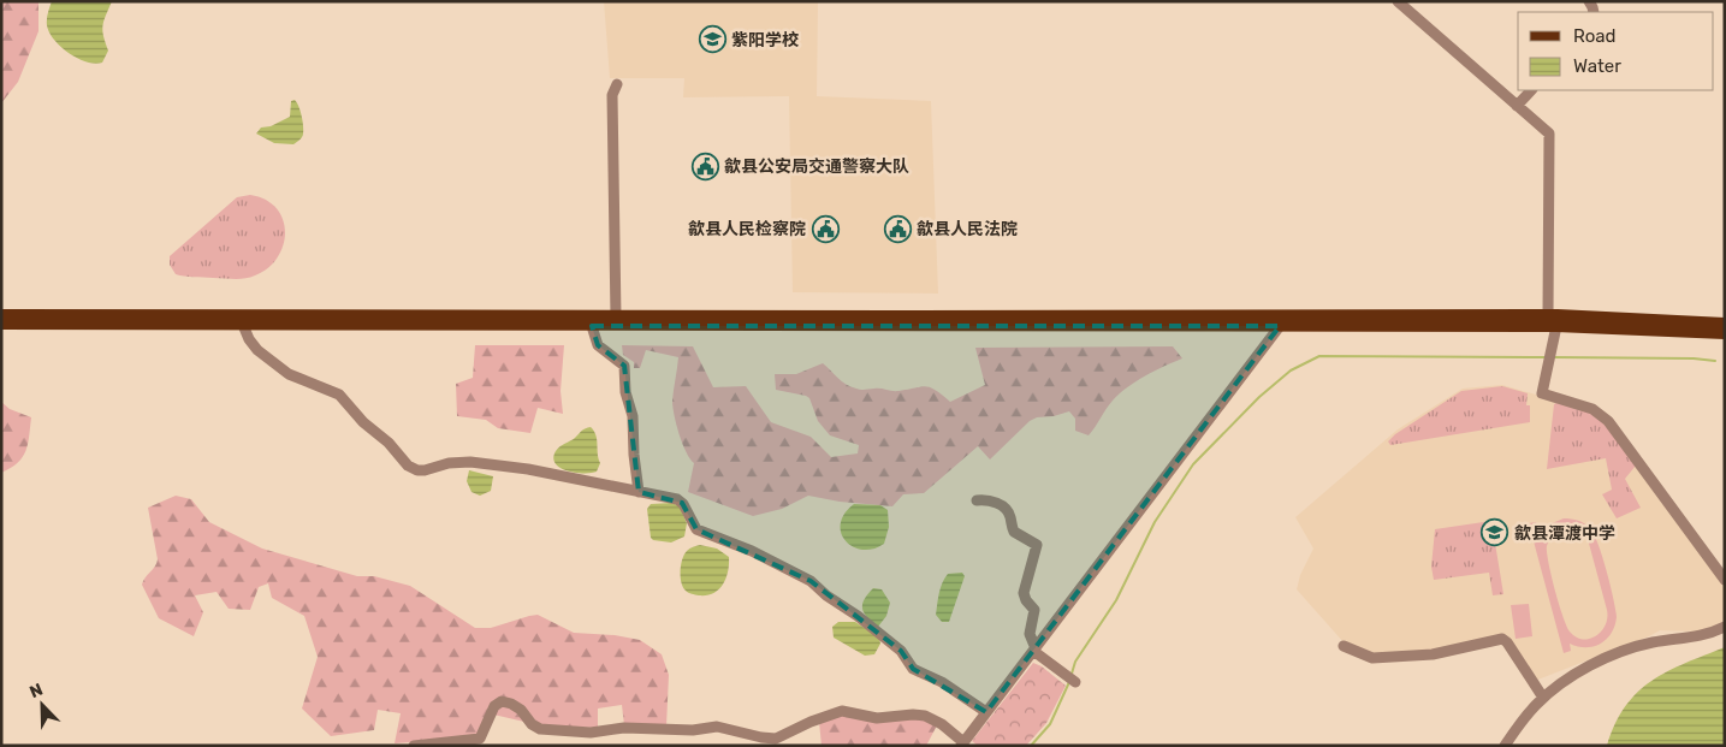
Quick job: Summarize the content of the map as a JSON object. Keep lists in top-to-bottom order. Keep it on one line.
{"places":{"school or university":["紫阳学校","歙县潭渡中学"],"public building":["歙县公安局交通警察大队","歙县人民检察院","歙县人民法院"]},"legend":["Road","Water"],"north":"top left"}
